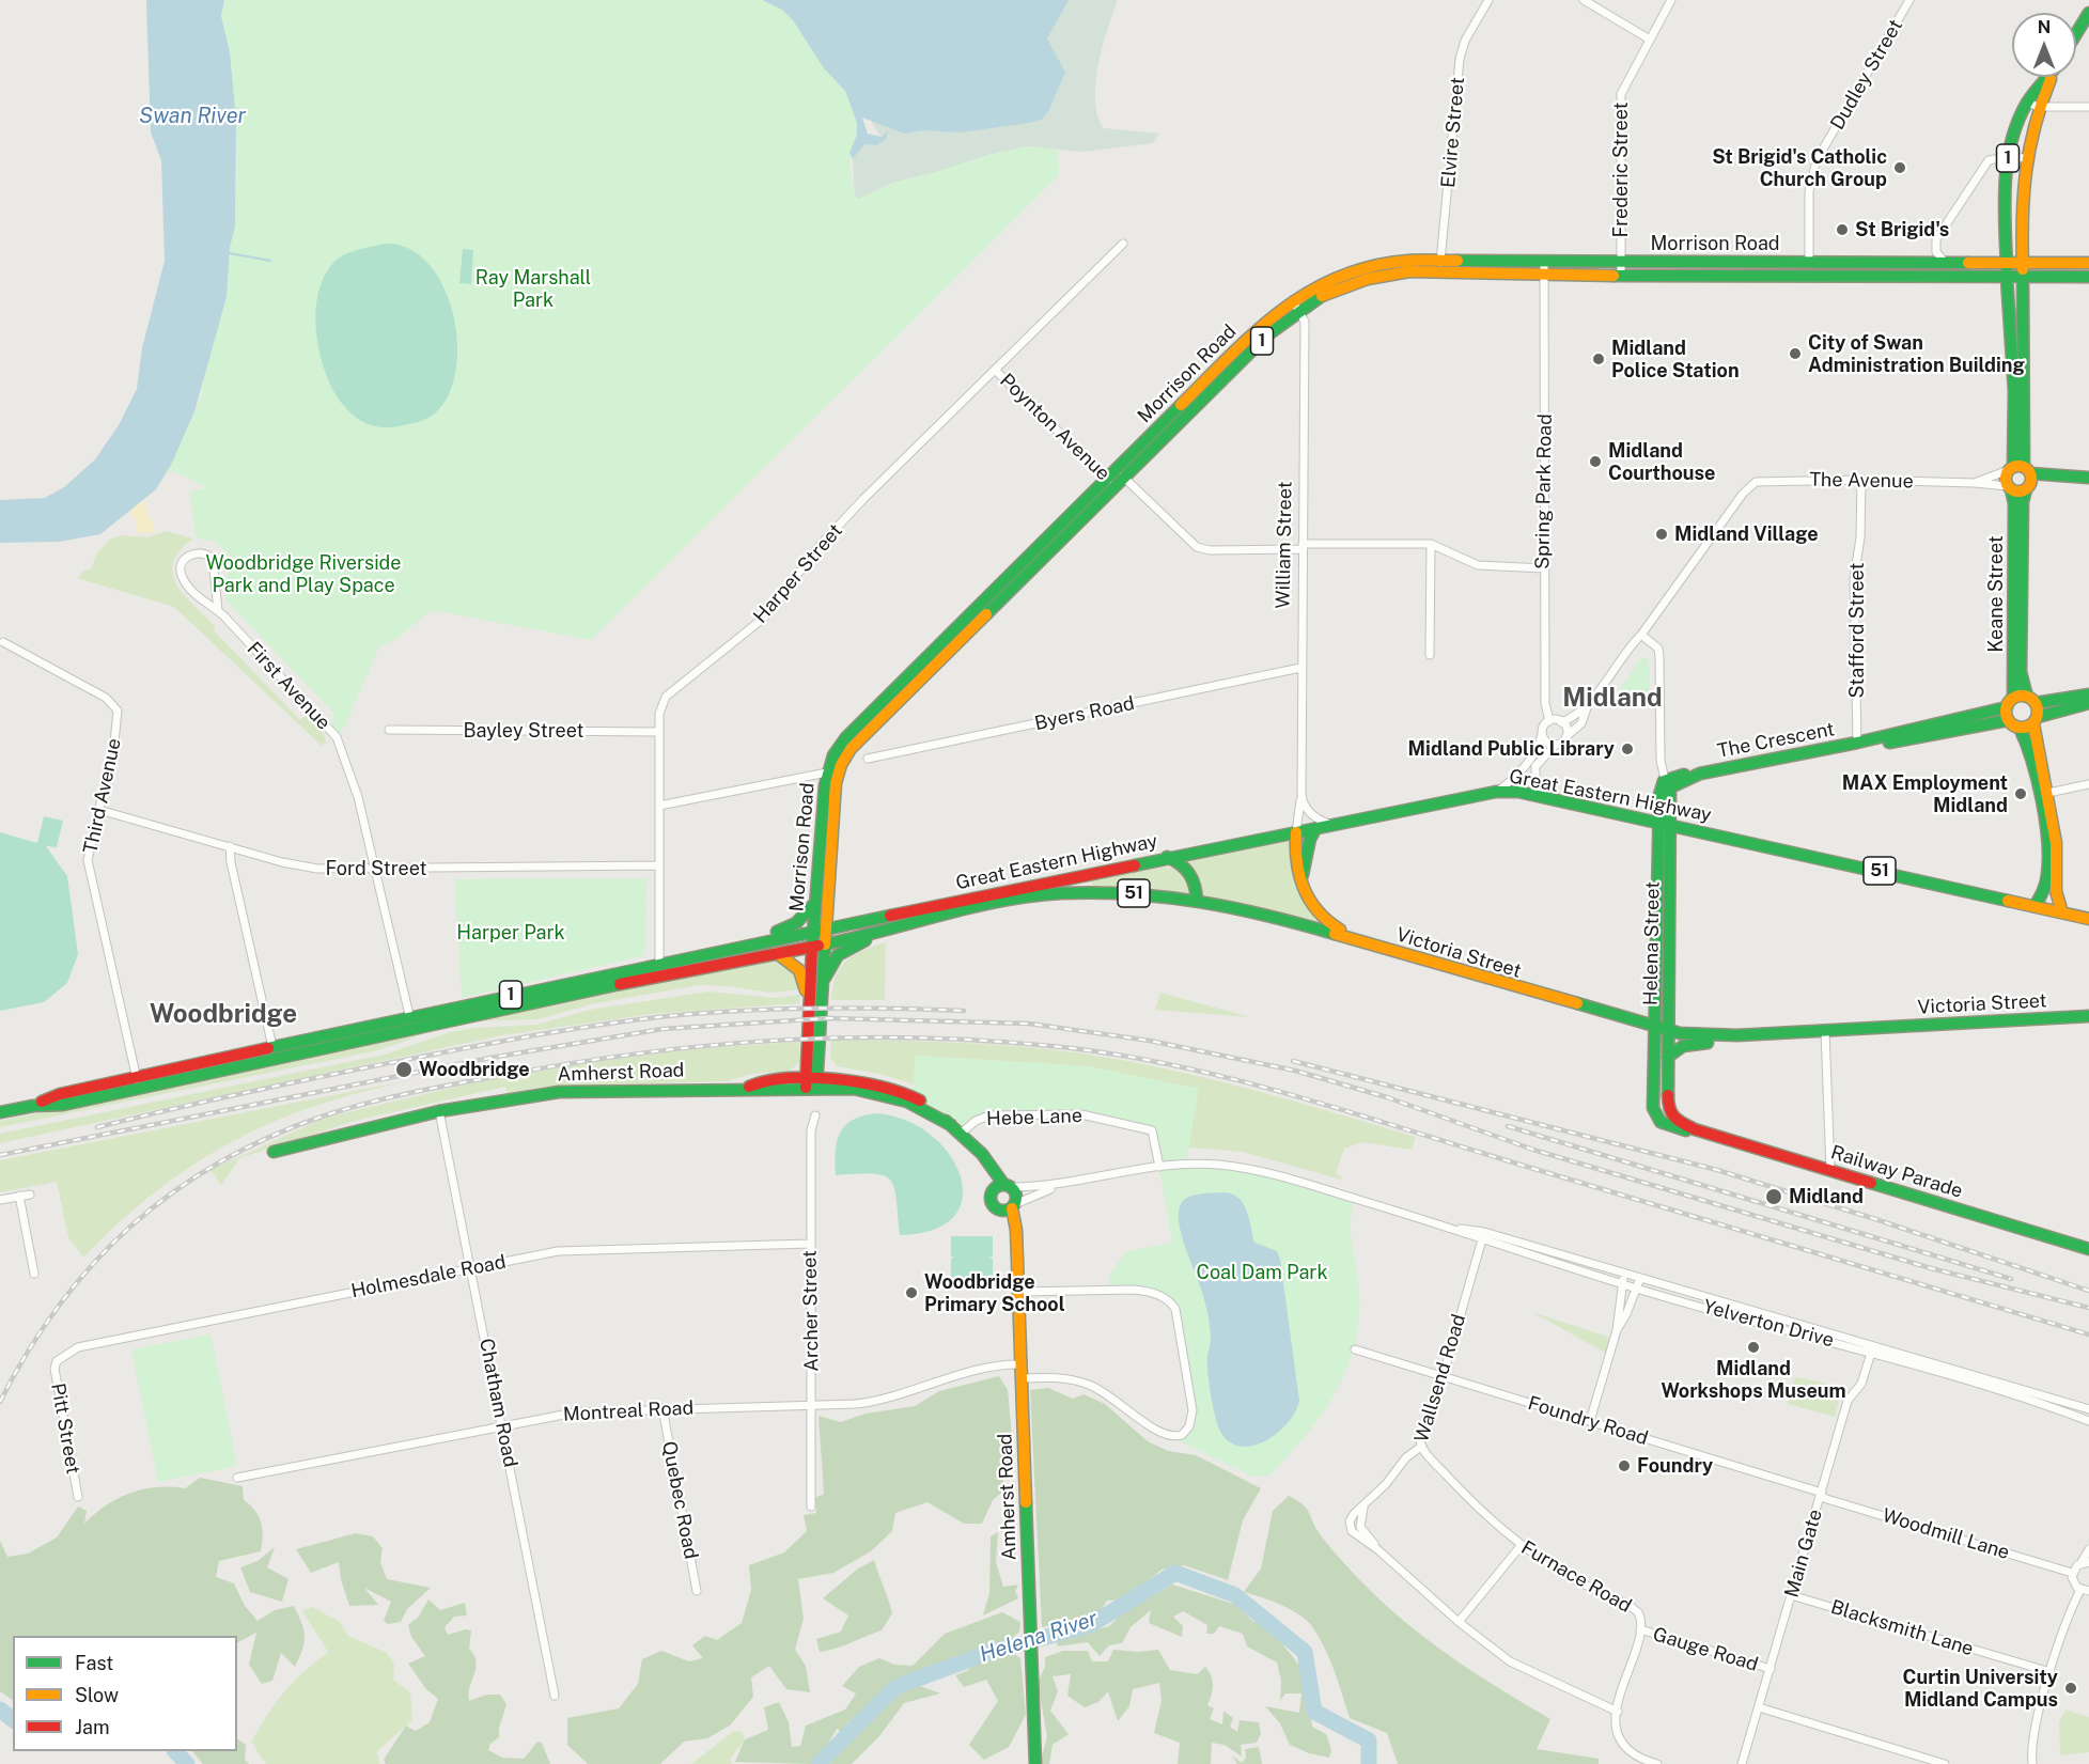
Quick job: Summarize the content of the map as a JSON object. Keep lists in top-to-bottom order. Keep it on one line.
{"streets":{"main road":["1","Morrison Road","William Street","Keane Street","The Crescent","Great Eastern Highway","51","Helena Street","Victoria Street","Amherst Road","Railway Parade"],"street":["Dudley Street","Elvire Street","Frederic Street","Poynton Avenue","The Avenue","Spring Park Road","Harper Street","Stafford Street","First Avenue","Byers Road","Bayley Street","Third Avenue","Ford Street","Hebe Lane","Holmesdale Road","Archer Street","Yelverton Drive","Wallsend Road","Chatham Road","Montreal Road","Foundry Road","Pitt Street","Quebec Road","Woodmill Lane","Main Gate","Furnace Road","Blacksmith Lane","Gauge Road"]},"crossings":[["Dudley Street","Morrison Road"],["Elvire Street","Morrison Road"],["1","Morrison Road"],["Frederic Street","Morrison Road"],["Morrison Road","Poynton Avenue"],["Morrison Road","Spring Park Road"],["Morrison Road","William Street"],["Morrison Road","Great Eastern Highway"],["Morrison Road","Victoria Street"],["Morrison Road","Amherst Road"],["Poynton Avenue","Spring Park Road"],["Poynton Avenue","William Street"],["Poynton Avenue","Harper Street"],["The Avenue","Keane Street"],["The Avenue","Stafford Street"],["The Avenue","Helena Street"],["William Street","Byers Road"],["William Street","Great Eastern Highway"],["William Street","Victoria Street"],["Harper Street","Bayley Street"],["Harper Street","Great Eastern Highway"],["Harper Street","Ford Street"],["Keane Street","The Crescent"],["Stafford Street","The Crescent"],["First Avenue","Great Eastern Highway"],["First Avenue","Ford Street"],["The Crescent","Helena Street"],["Third Avenue","Great Eastern Highway"],["Third Avenue","Ford Street"],["Great Eastern Highway","Helena Street"],["Great Eastern Highway","Victoria Street"],["Helena Street","Victoria Street"],["Helena Street","Railway Parade"],["Amherst Road","Hebe Lane"],["Amherst Road","Yelverton Drive"],["Amherst Road","Chatham Road"],["Amherst Road","Montreal Road"],["Hebe Lane","Yelverton Drive"],["Holmesdale Road","Archer Street"],["Holmesdale Road","Chatham Road"],["Holmesdale Road","Pitt Street"],["Archer Street","Montreal Road"],["Yelverton Drive","Wallsend Road"],["Yelverton Drive","Main Gate"],["Wallsend Road","Foundry Road"],["Wallsend Road","Furnace Road"],["Chatham Road","Montreal Road"],["Montreal Road","Quebec Road"],["Foundry Road","Woodmill Lane"],["Foundry Road","Main Gate"],["Woodmill Lane","Main Gate"],["Main Gate","Blacksmith Lane"],["Main Gate","Gauge Road"],["Furnace Road","Gauge Road"]],"districts":["Midland","Woodbridge"],"water":["Swan River","Helena River"],"parks":["Ray Marshall Park","Woodbridge Riverside Park and Play Space","Harper Park","Coal Dam Park"],"places":["St Brigid's Catholic Church Group","St Brigid's","City of Swan Administration Building","Midland Police Station","Midland Courthouse","Midland Village","Midland Public Library","MAX Employment Midland","Woodbridge","Midland","Woodbridge Primary School","Midland Workshops Museum","Foundry","Curtin University Midland Campus"],"legend":["Fast","Slow","Jam"],"north":"top"}
